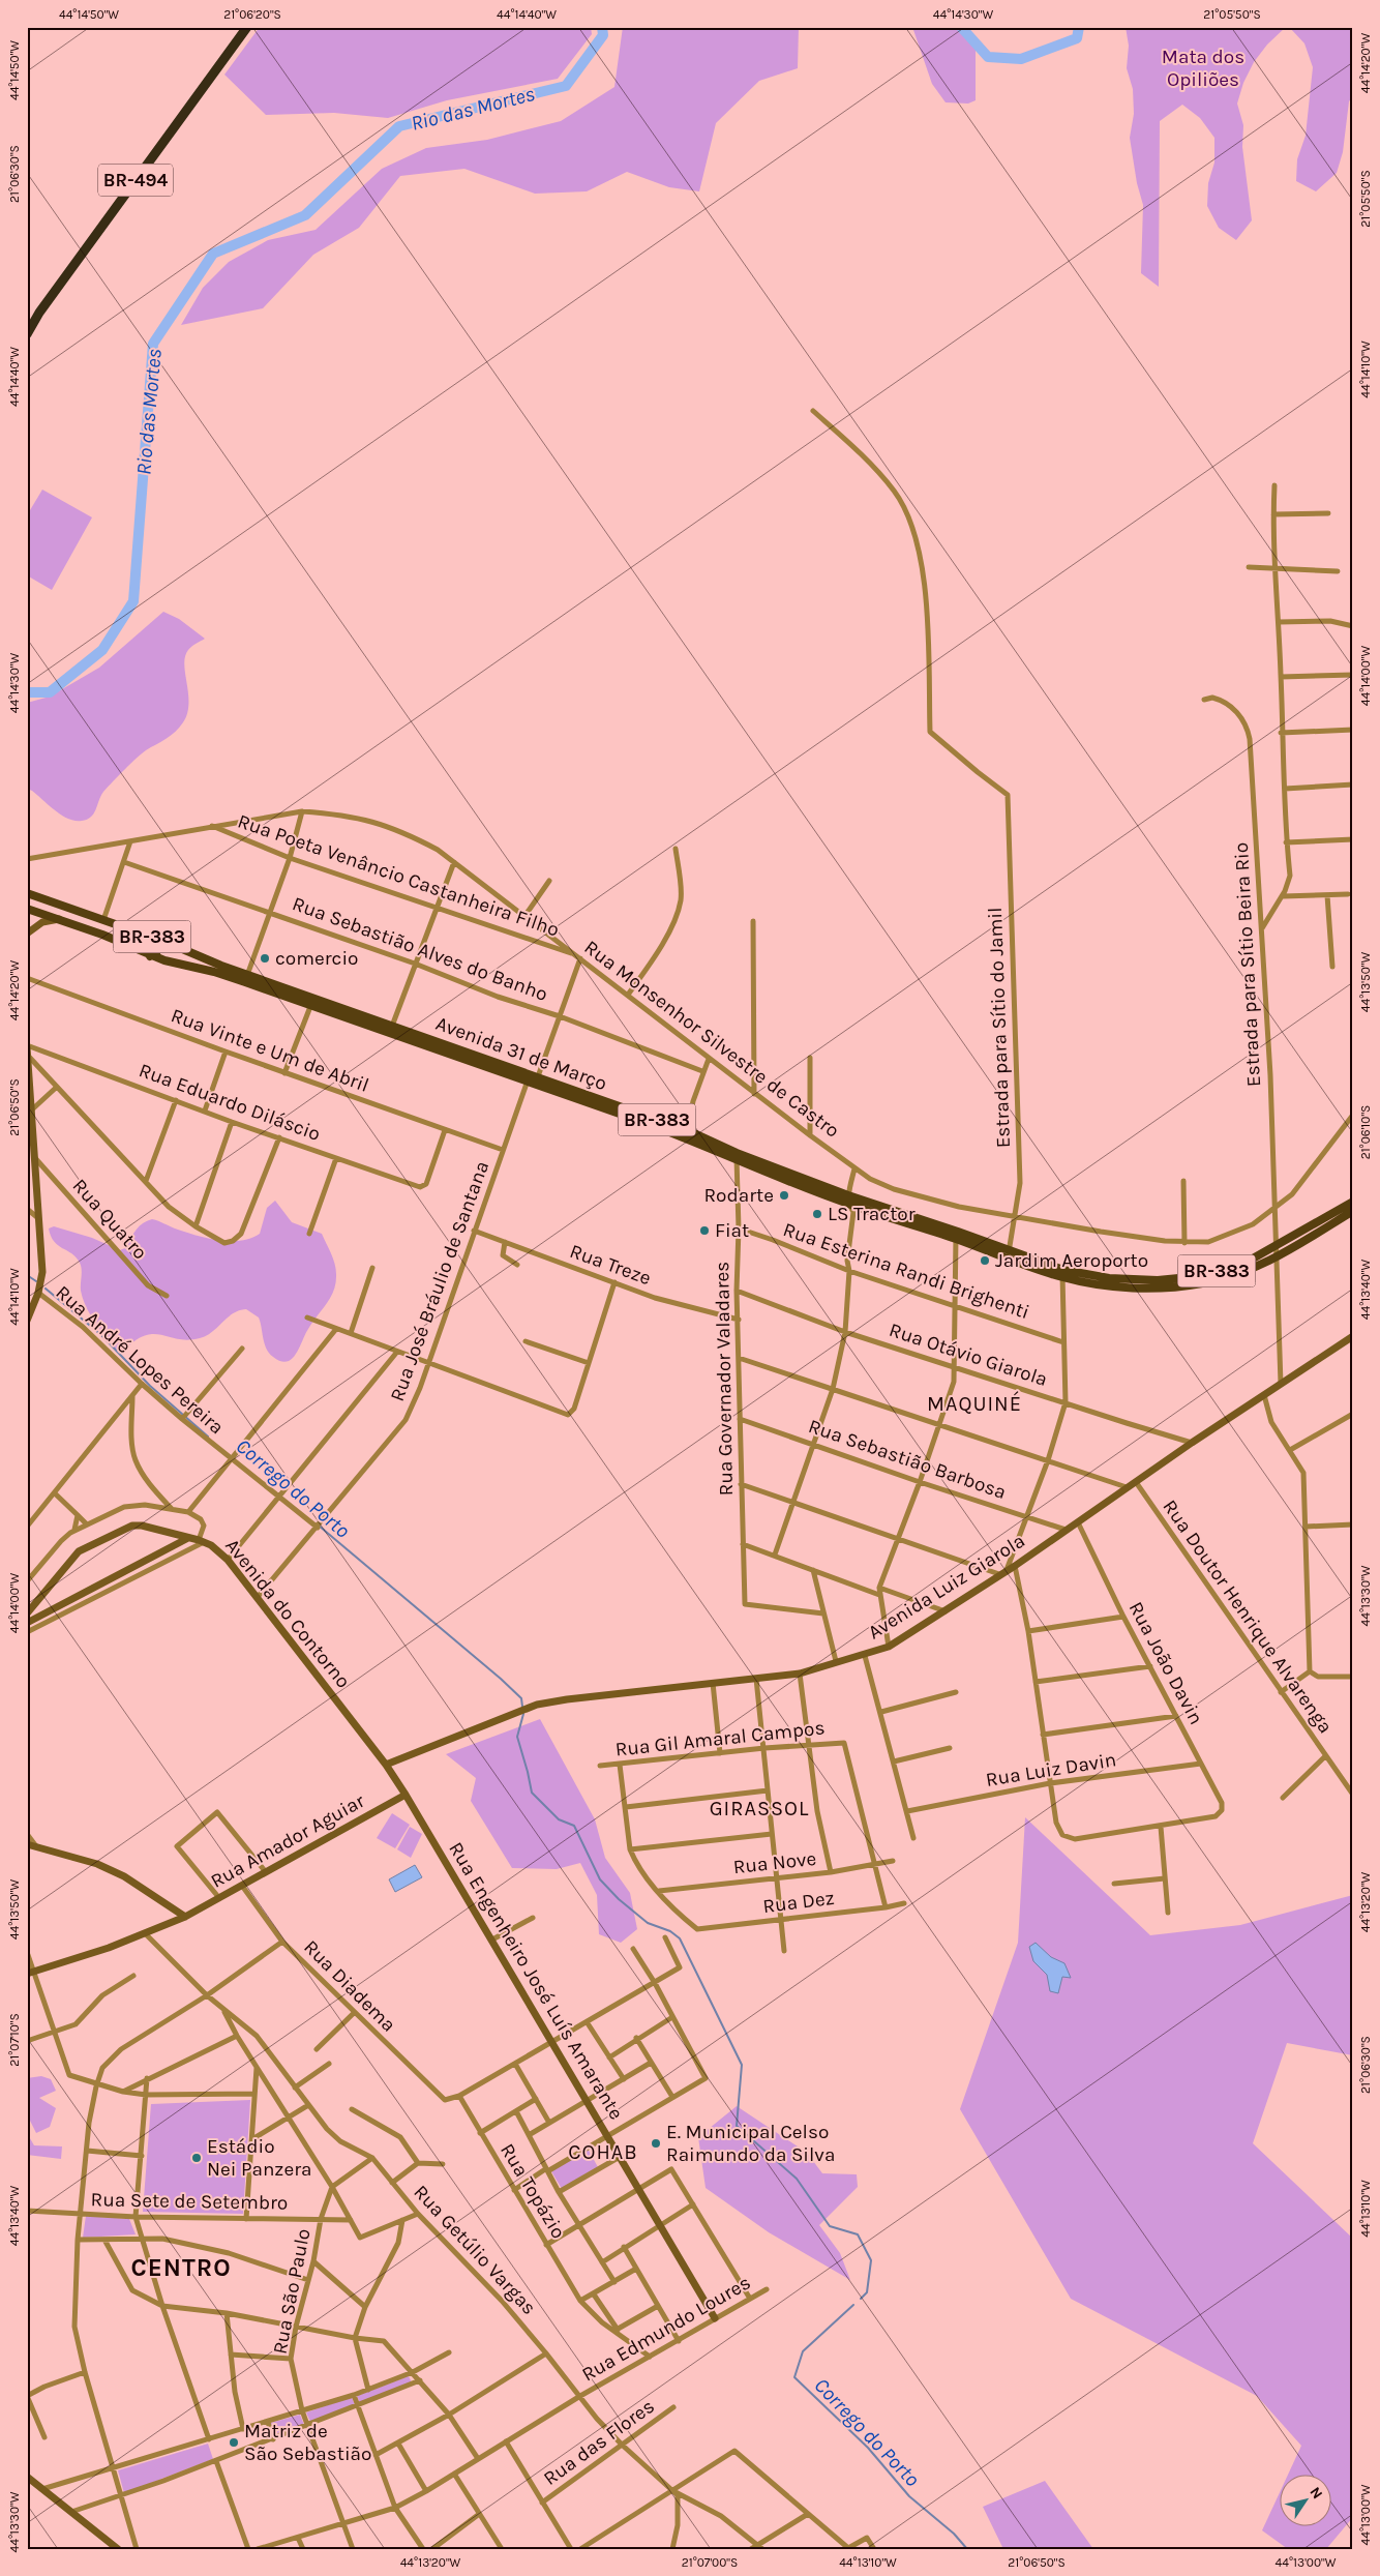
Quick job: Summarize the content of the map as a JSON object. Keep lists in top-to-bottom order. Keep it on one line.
{"streets":{"highway":["BR-494"],"main road":["BR-383","Avenida 31 de Março"],"street":["Rua Poeta Venâncio Castanheira Filho","Rua Sebastião Alves do Banho","Estrada para Sítio Beira Rio","Estrada para Sítio do Jamil","Rua Monsenhor Silvestre de Castro","Rua Vinte e Um de Abril","Rua Eduardo Diláscio","Rua Quatro","Rua Treze","Rua Esterina Randi Brighenti","Rua José Bráulio de Santana","Rua Otávio Giarola","Rua André Lopes Pereira","Rua Governador Valadares","Rua Sebastião Barbosa","Avenida Luiz Giarola","Avenida do Contorno","Rua Doutor Henrique Alvarenga","Rua João Davin","Rua Gil Amaral Campos","Rua Luiz Davin","Rua Amador Aguiar","Rua Nove","Rua Dez","Rua Engenheiro José Luís Amarante","Rua Diadema","Rua Topázio","Rua Sete de Setembro","Rua Getúlio Vargas","Rua São Paulo","Rua Edmundo Loures","Rua das Flores"]},"crossings":[["Rua Poeta Venâncio Castanheira Filho","Rua Monsenhor Silvestre de Castro"],["Rua Sebastião Alves do Banho","Rua José Bráulio de Santana"],["Estrada para Sítio Beira Rio","Rua Monsenhor Silvestre de Castro"],["Estrada para Sítio Beira Rio","Avenida 31 de Março"],["Estrada para Sítio Beira Rio","Avenida Luiz Giarola"],["Estrada para Sítio do Jamil","Rua Monsenhor Silvestre de Castro"],["Estrada para Sítio do Jamil","Avenida 31 de Março"],["Rua Monsenhor Silvestre de Castro","Rua José Bráulio de Santana"],["Rua Vinte e Um de Abril","Rua Eduardo Diláscio"],["Rua Vinte e Um de Abril","Rua José Bráulio de Santana"],["Avenida 31 de Março","Rua José Bráulio de Santana"],["Avenida 31 de Março","Rua Governador Valadares"],["Rua Treze","Rua José Bráulio de Santana"],["Rua Treze","Rua Governador Valadares"],["Rua Esterina Randi Brighenti","Rua Governador Valadares"],["Rua José Bráulio de Santana","Rua André Lopes Pereira"],["Rua José Bráulio de Santana","Avenida do Contorno"],["Rua Otávio Giarola","Rua Governador Valadares"],["Rua Otávio Giarola","Avenida Luiz Giarola"],["Rua Governador Valadares","Rua Sebastião Barbosa"],["Rua Sebastião Barbosa","Avenida Luiz Giarola"],["Avenida Luiz Giarola","Avenida do Contorno"],["Avenida Luiz Giarola","Rua Doutor Henrique Alvarenga"],["Avenida Luiz Giarola","Rua João Davin"],["Avenida do Contorno","Rua Amador Aguiar"],["Avenida do Contorno","Rua Engenheiro José Luís Amarante"],["Rua João Davin","Rua Luiz Davin"],["Rua Gil Amaral Campos","Rua Nove"],["Rua Amador Aguiar","Rua Engenheiro José Luís Amarante"],["Rua Amador Aguiar","Rua Diadema"],["Rua Amador Aguiar","Rua Getúlio Vargas"],["Rua Nove","Rua Dez"],["Rua Engenheiro José Luís Amarante","Rua Edmundo Loures"],["Rua Diadema","Rua Topázio"],["Rua Topázio","Rua Edmundo Loures"],["Rua Sete de Setembro","Rua São Paulo"],["Rua Getúlio Vargas","Rua Edmundo Loures"],["Rua Getúlio Vargas","Rua das Flores"],["Rua São Paulo","Rua Edmundo Loures"]],"districts":["MAQUINÉ","GIRASSOL","COHAB","CENTRO"],"water":["Rio das Mortes","Corrego do Porto"],"parks":["Mata dos Opiliões"],"places":["comercio","Rodarte","LS Tractor","Fiat","Jardim Aeroporto","E. Municipal Celso Raimundo da Silva","Estádio Nei Panzera","Matriz de São Sebastião"],"north":"top right","coordinates":["44°14'50\"W","21°06'20\"S","44°14'40\"W","44°14'30\"W","21°05'50\"S","44°14'20\"W","21°06'30\"S","44°14'10\"W","44°14'00\"W","44°13'50\"W","21°06'50\"S","21°06'10\"S","44°13'40\"W","44°13'30\"W","44°13'20\"W","21°07'10\"S","44°13'10\"W","44°13'00\"W","21°07'00\"S"]}
